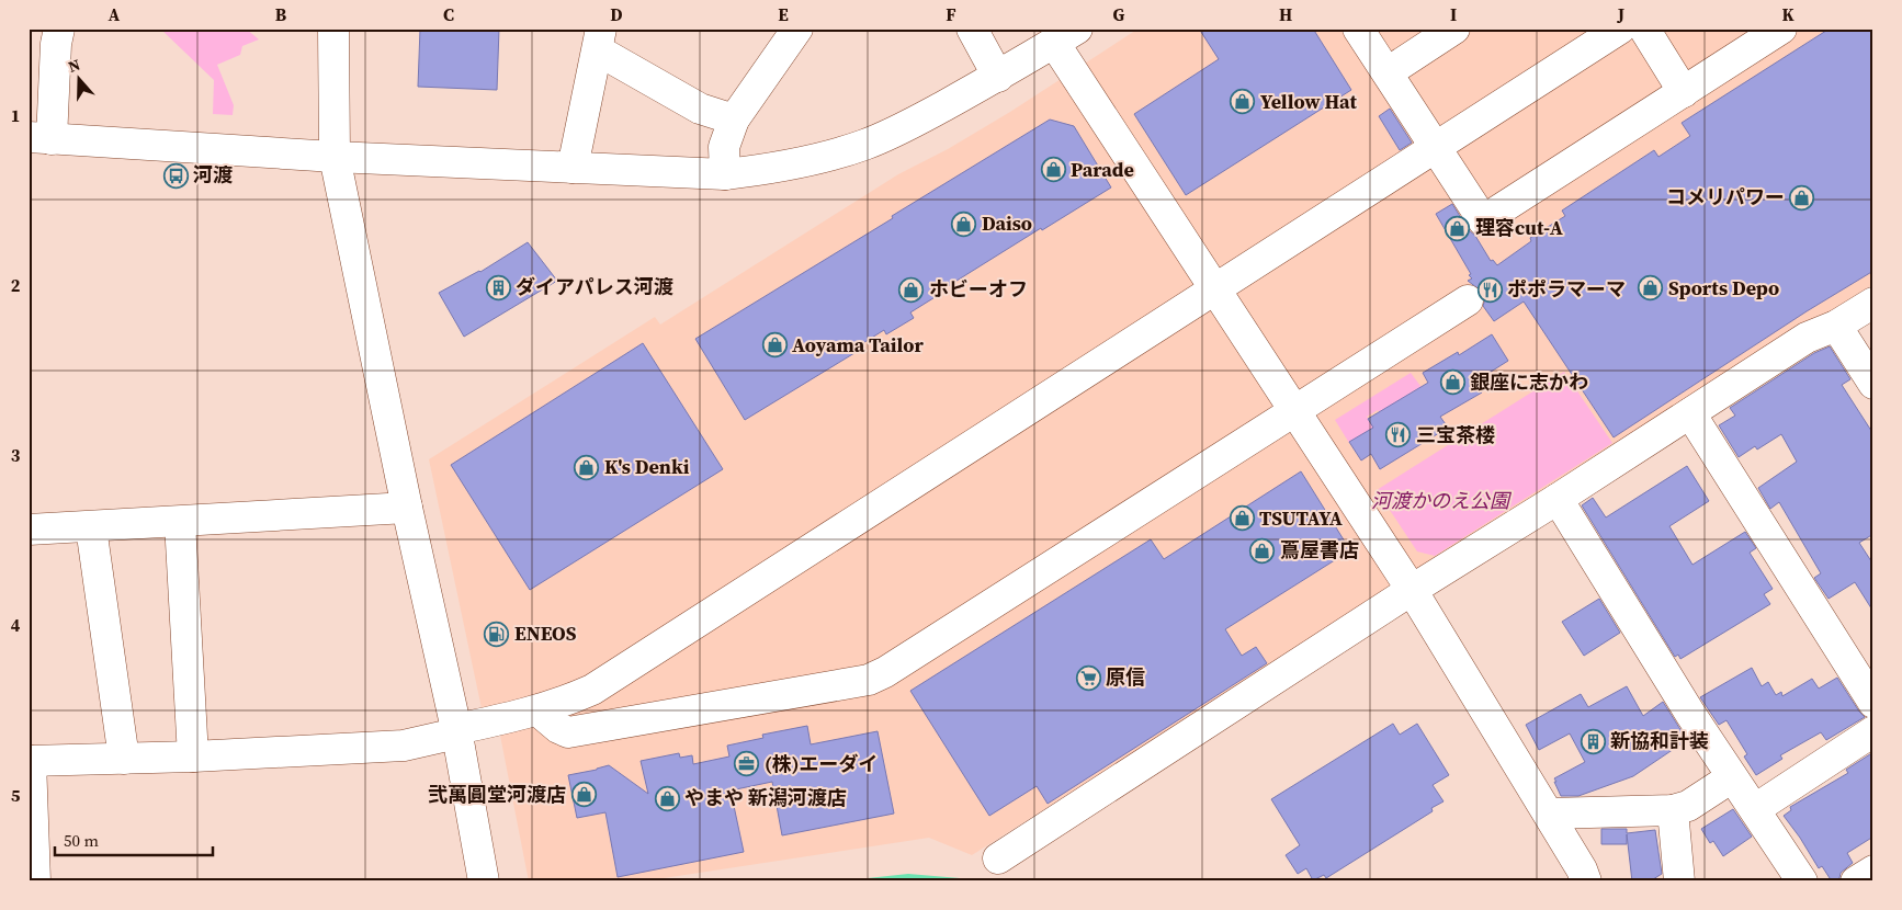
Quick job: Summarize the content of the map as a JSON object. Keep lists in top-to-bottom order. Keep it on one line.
{"parks":["河渡かのえ公園"],"places":{"shop":["Yellow Hat","Parade","コメリパワー","Daiso","理容cut-A","Sports Depo","ホビーオフ","Aoyama Tailor","銀座に志かわ","K's Denki","TSUTAYA","蔦屋書店","弐萬圓堂河渡店","やまや 新潟河渡店"],"bus stop":["河渡"],"building":["ダイアパレス河渡","新協和計装"],"restaurant":["ポポラマーマ","三宝茶楼"],"fuel station":["ENEOS"],"supermarket":["原信"],"office":["(株)エーダイ"]},"scale_bar":"50 m","north":"top","grid":{"columns":["A","B","C","D","E","F","G","H","I","J","K"],"rows":["1","2","3","4","5"]}}
